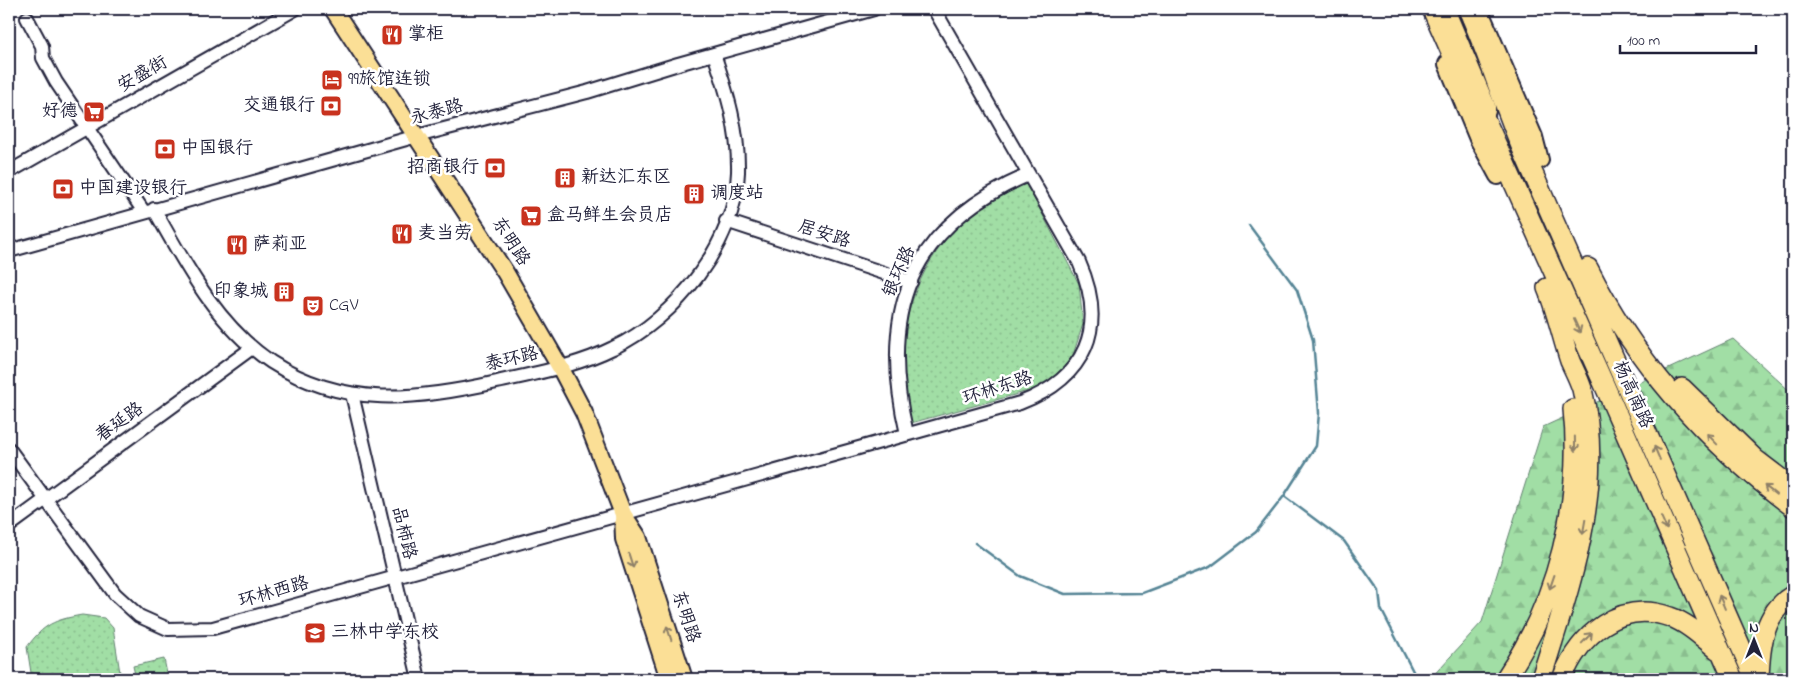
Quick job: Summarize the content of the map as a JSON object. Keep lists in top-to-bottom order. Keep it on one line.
{"streets":{"highway":["杨高南路"],"main road":["东明路"],"street":["安盛街","永泰路","居安路","银环路","泰环路","环林东路","春延路","品柿路","环林西路"]},"crossings":[["安盛街","泰环路"],["永泰路","东明路"],["永泰路","泰环路"],["居安路","银环路"],["居安路","泰环路"],["东明路","泰环路"],["东明路","环林东路"],["东明路","环林西路"],["银环路","环林东路"],["泰环路","春延路"],["泰环路","品柿路"],["环林东路","环林西路"],["春延路","环林西路"],["品柿路","环林西路"]],"places":{"restaurant":["掌柜","麦当劳","萨莉亚"],"hotel":["99旅馆连锁"],"bank":["交通银行","中国银行","招商银行","中国建设银行"],"supermarket":["好德","盒马鲜生会员店"],"building":["新达汇东区","调度站","印象城"],"theatre":["CGV"],"school or university":["三林中学东校"]},"scale_bar":"100 m","north":"top"}
